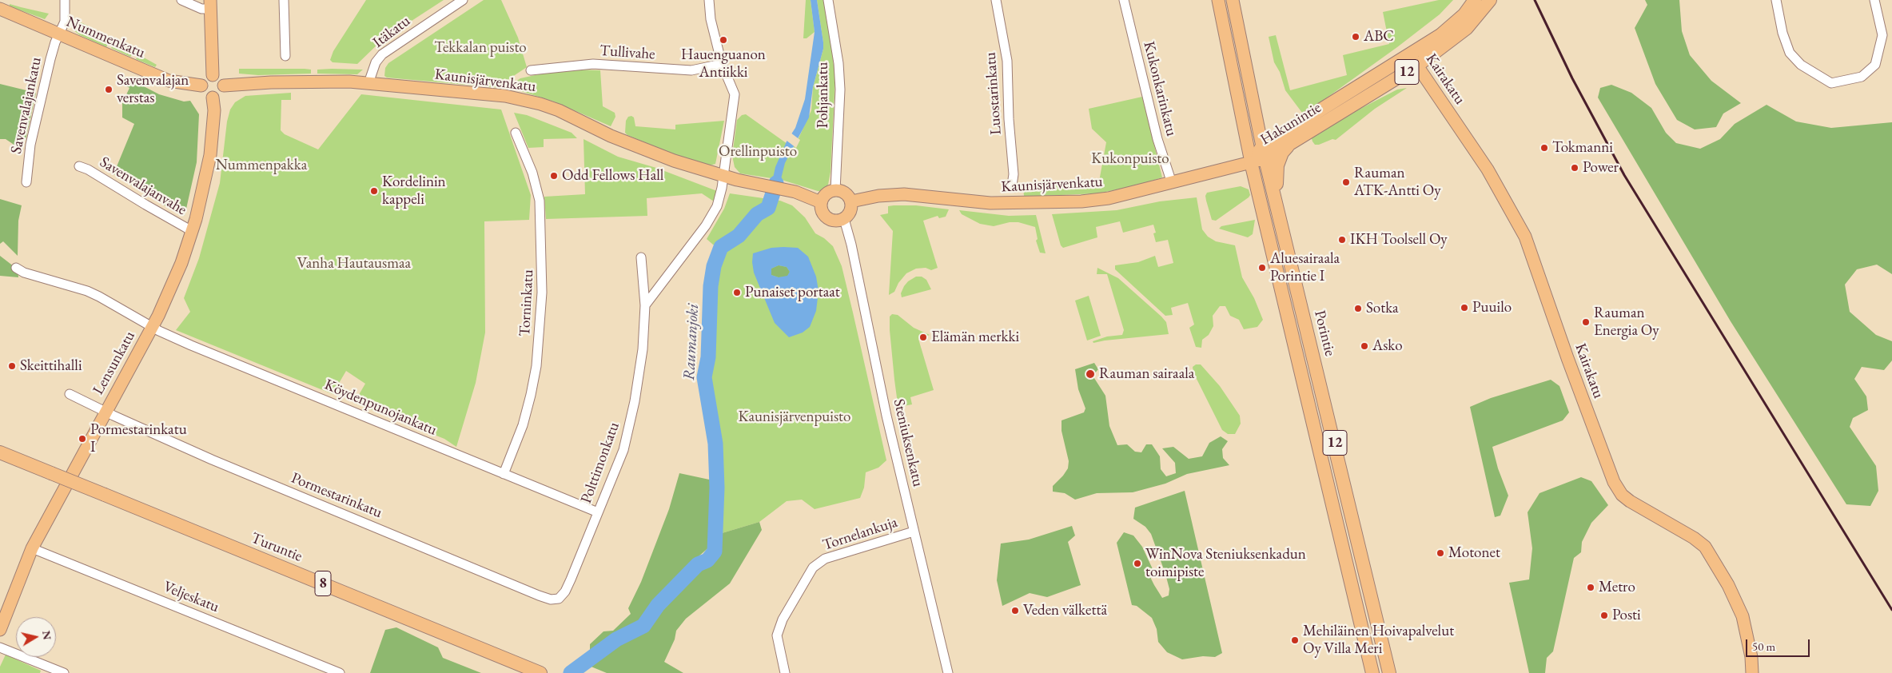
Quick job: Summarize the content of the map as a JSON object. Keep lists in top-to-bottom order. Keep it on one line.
{"streets":{"highway":["12","Hakunintie","Porintie","Turuntie","8"],"main road":["Nummenkatu","Kairakatu","Kaunisjärvenkatu","Lensunkatu"],"street":["Itäkatu","Tullivahe","Kukonkarinkatu","Luostarinkatu","Pohjankatu","Savenvalajankatu","Savenvalajanvahe","Torninkatu","Köydenpunojankatu","Steniuksenkatu","Polttimonkatu","Pormestarinkatu","Tornelankuja","Veljeskatu"]},"crossings":[["Itäkatu","Kaunisjärvenkatu"],["Nummenkatu","Kaunisjärvenkatu"],["Nummenkatu","Savenvalajankatu"],["Nummenkatu","Lensunkatu"],["12","Hakunintie"],["12","Porintie"],["Kairakatu","Hakunintie"],["Kaunisjärvenkatu","Kukonkarinkatu"],["Kaunisjärvenkatu","Pohjankatu"],["Kaunisjärvenkatu","Hakunintie"],["Kaunisjärvenkatu","Porintie"],["Kaunisjärvenkatu","Lensunkatu"],["Kaunisjärvenkatu","Steniuksenkatu"],["Pohjankatu","Steniuksenkatu"],["Hakunintie","Porintie"],["Savenvalajanvahe","Lensunkatu"],["Torninkatu","Köydenpunojankatu"],["Lensunkatu","Köydenpunojankatu"],["Lensunkatu","Pormestarinkatu"],["Lensunkatu","Veljeskatu"],["Köydenpunojankatu","Polttimonkatu"],["Steniuksenkatu","Tornelankuja"],["Polttimonkatu","Pormestarinkatu"]],"water":["Raumanjoki"],"parks":["Tekkalan puisto","Orellinpuisto","Kukonpuisto","Nummenpakka","Vanha Hautausmaa","Kaunisjärvenpuisto"],"places":["ABC","Hauenguanon Antiikki","Savenvalajan verstas","Tokmanni","Power","Odd Fellows Hall","Rauman ATK-Antti Oy","Kordelinin kappeli","IKH Toolsell Oy","Aluesairaala Porintie I","Punaiset portaat","Puuilo","Sotka","Rauman Energia Oy","Elämän merkki","Asko","Skeittihalli","Rauman sairaala","Pormestarinkatu I","Motonet","WinNova Steniuksenkadun toimipiste","Metro","Veden välkettä","Posti","Mehiläinen Hoivapalvelut Oy Villa Meri"],"scale_bar":"50 m","north":"right"}
